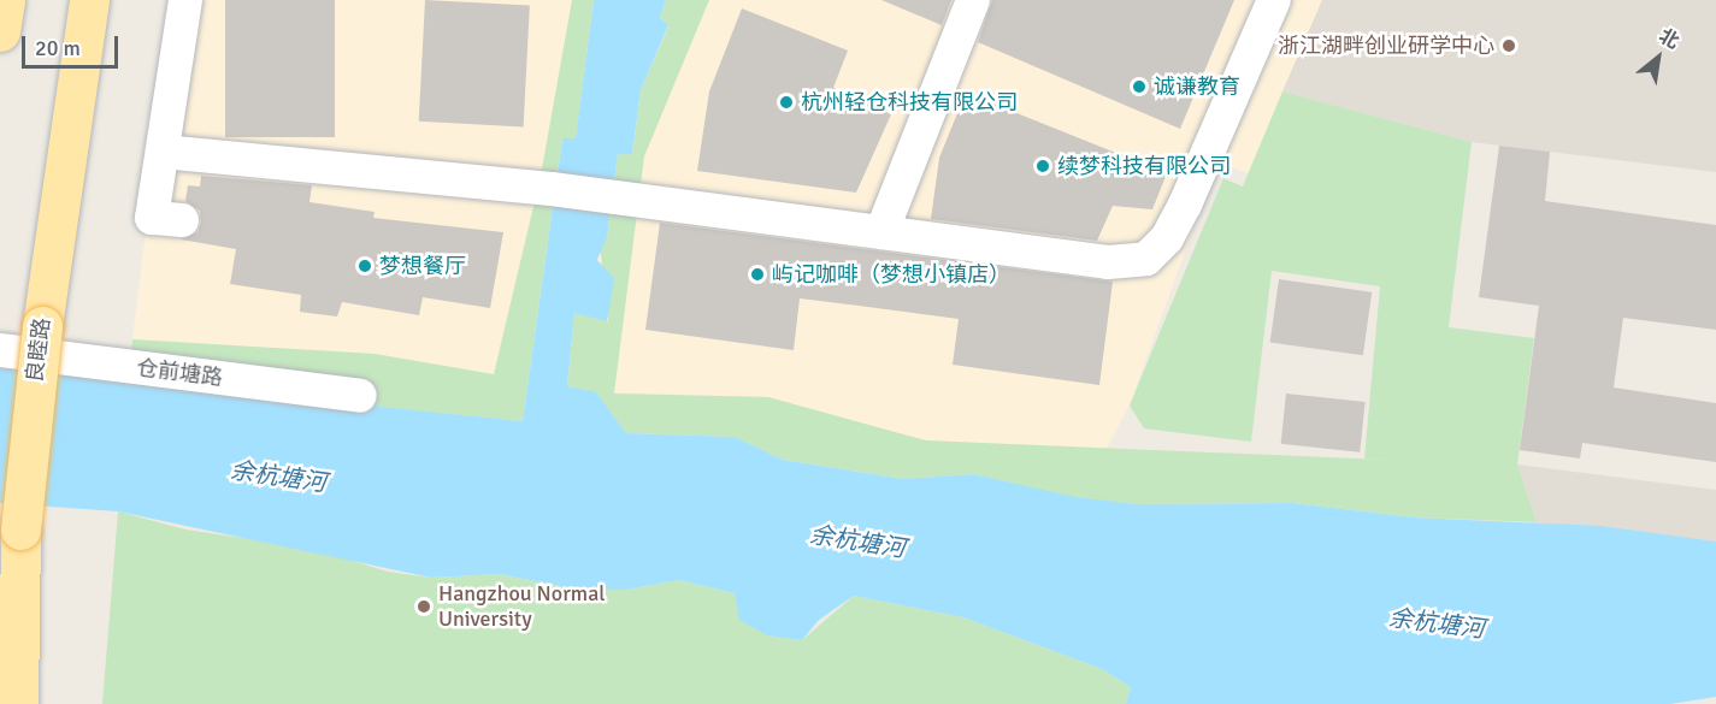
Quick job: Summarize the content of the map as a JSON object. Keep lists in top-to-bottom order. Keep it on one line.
{"streets":{"main road":["良睦路"],"lane":["仓前塘路"]},"water":["余杭塘河"],"places":["浙江湖畔创业研学中心","诚谦教育","杭州轻仓科技有限公司","续梦科技有限公司","梦想餐厅","屿记咖啡（梦想小镇店）","Hangzhou Normal University"],"scale_bar":"20 m","north":"top right"}
